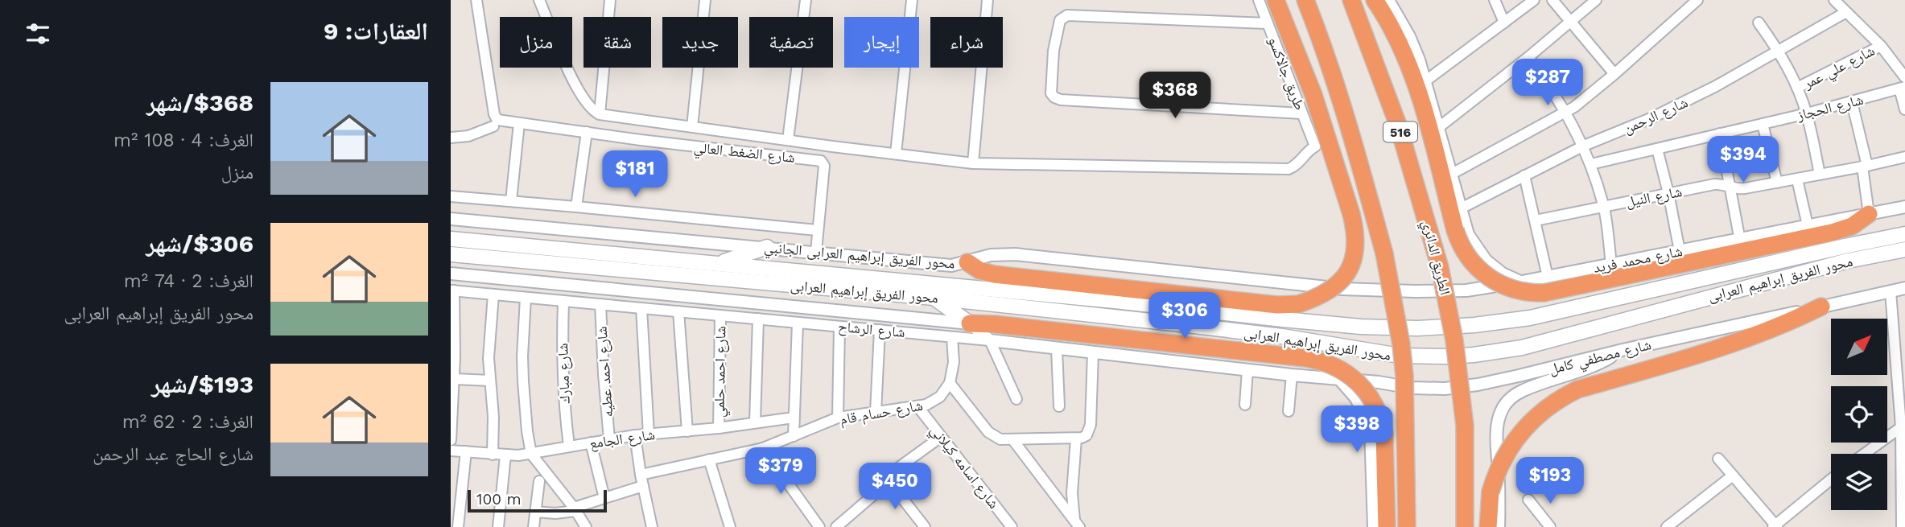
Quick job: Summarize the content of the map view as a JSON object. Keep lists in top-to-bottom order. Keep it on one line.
{"streets":{"highway":["516","الطريق الدائري"],"main road":["محور الفريق إبراهيم العرابى"],"street":["شارع علي عمر","طريق جالاكسو","شارع الحجاز","شارع الرحمن","شارع الضغط العالي","شارع النيل","محور الفريق إبراهيم العرابى الجانبي","شارع محمد فريد","شارع الرشاح","شارع مصطفي كامل","شارع احمد عطيه","شارع احمد حلمي","شارع مبارك","شارع حسام قام","شارع الجامع","شارع اسامه كيلاني"]},"crossings":[["محور الفريق إبراهيم العرابى الجانبي","شارع محمد فريد"],["شارع الرشاح","شارع مصطفي كامل"],["شارع الرشاح","شارع احمد عطيه"],["شارع الرشاح","شارع احمد حلمي"],["شارع الرشاح","شارع مبارك"],["شارع احمد عطيه","شارع الجامع"],["شارع احمد حلمي","شارع الجامع"],["شارع مبارك","شارع الجامع"],["شارع حسام قام","شارع اسامه كيلاني"]],"scale_bar":"100 m","north":"top right","page":{"heading":"العقارات: 9","chip":["شراء","إيجار","تصفية","جديد","شقة","منزل"],"price":["$287","$368","$394","$181","$306","$398","$379","$193","$450"],"list":[{"name":"$368/شهر","note":"الغرف: 4 · 108 m² · منزل"},{"name":"$306/شهر","note":"الغرف: 2 · 74 m² · محور الفريق إبراهيم العرابى"},{"name":"$193/شهر","note":"الغرف: 2 · 62 m² · شارع الحاج عبد الرحمن"}],"scale":"100 m"}}
